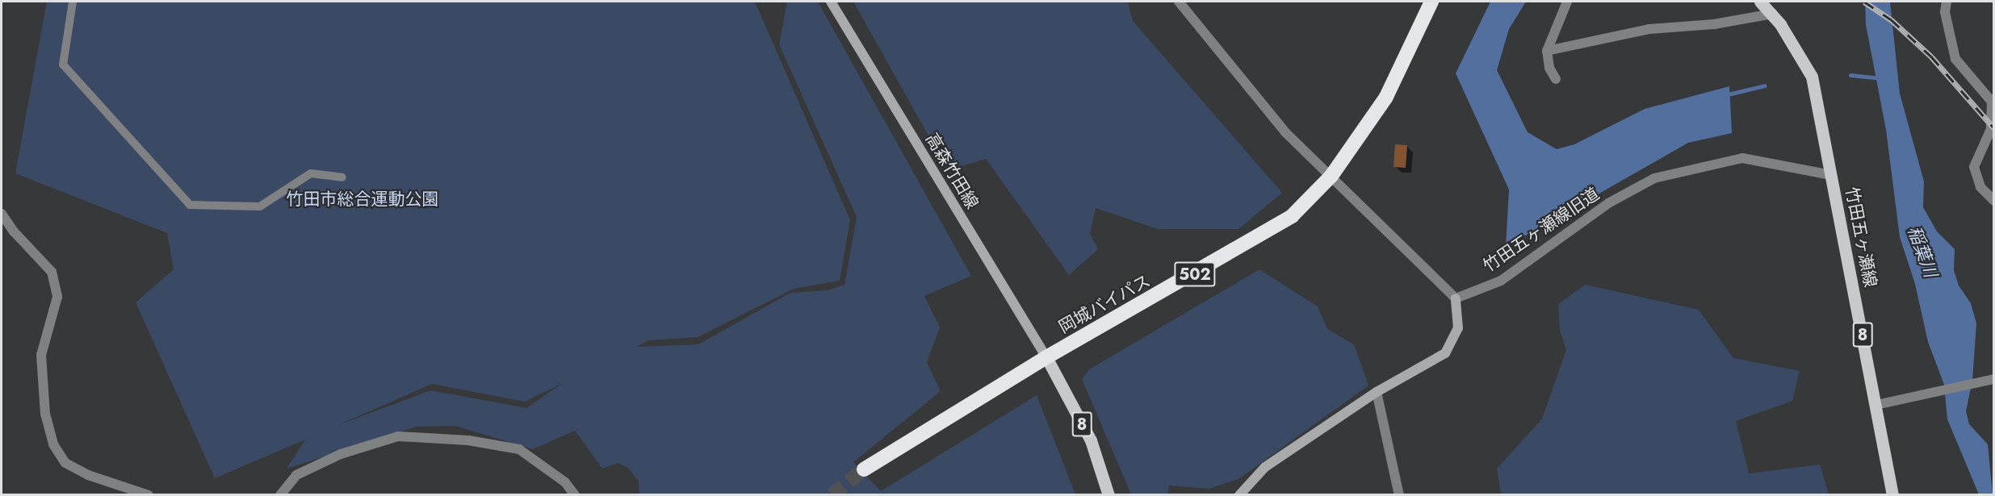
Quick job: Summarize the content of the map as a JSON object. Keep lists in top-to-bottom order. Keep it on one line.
{"streets":{"highway":["502","岡城バイパス"],"main road":["高森竹田線","竹田五ヶ瀬線","8"],"street":["竹田五ヶ瀬線旧道"]},"crossings":[["高森竹田線","岡城バイパス"],["高森竹田線","8"],["竹田五ヶ瀬線旧道","竹田五ヶ瀬線"],["岡城バイパス","8"]],"water":["稲葉川"],"parks":["竹田市総合運動公園"]}
